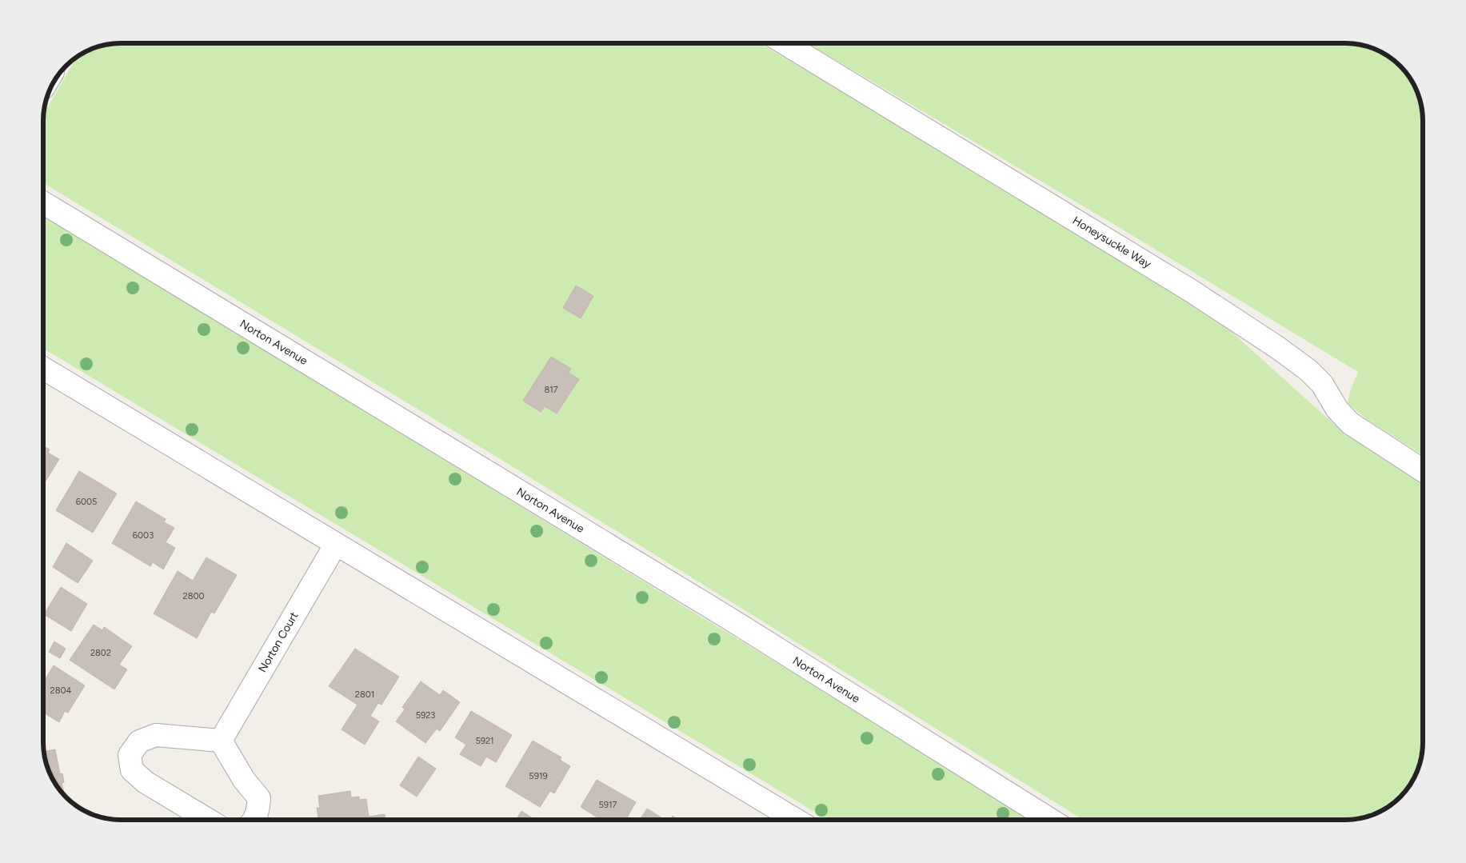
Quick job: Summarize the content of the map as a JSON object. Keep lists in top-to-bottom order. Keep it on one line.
{"streets":{"street":["Honeysuckle Way","Norton Avenue","Norton Court"]},"house_numbers":["817","6005","6003","2800","2802","2804","2801","5923","5921","5919","5917"]}
